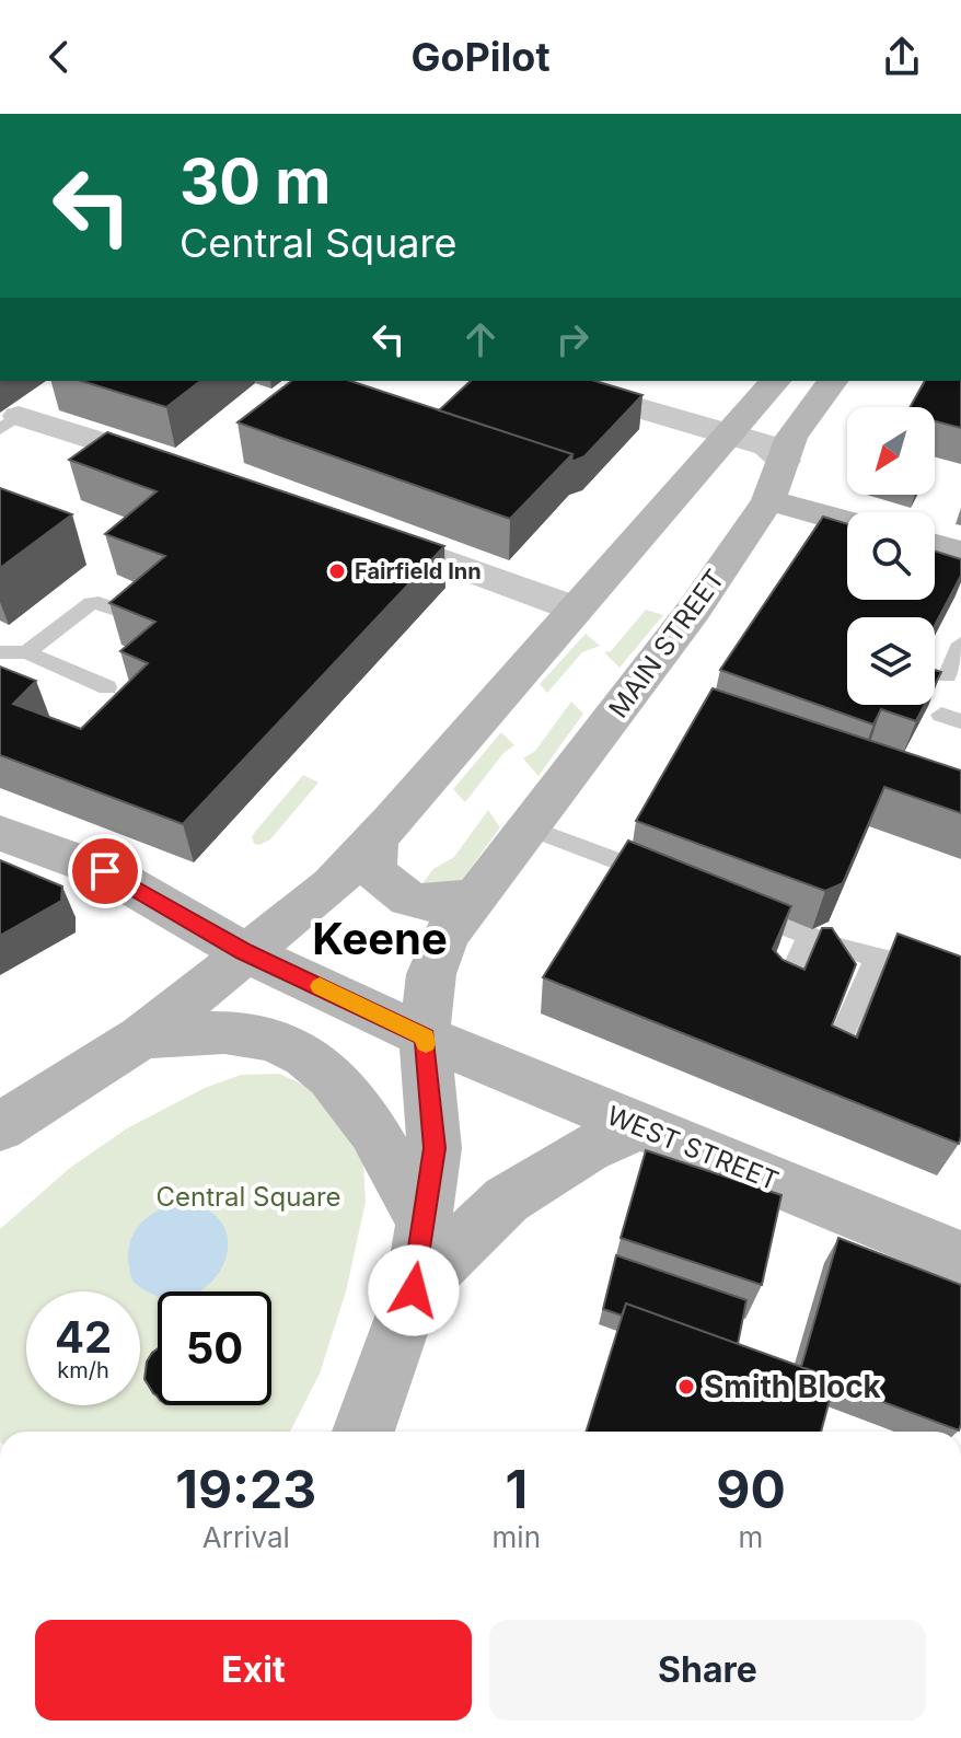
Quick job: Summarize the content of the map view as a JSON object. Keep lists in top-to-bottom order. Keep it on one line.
{"streets":{"main road":["MAIN STREET","WEST STREET"]},"crossings":[["MAIN STREET","WEST STREET"]],"districts":["Keene"],"parks":["Central Square"],"places":["Fairfield Inn","Smith Block"],"north":"bottom left","page":{"header":"GoPilot","turn":["30 m","Central Square"],"speed":"42 km/h","limit":"50","eta":["19:23","Arrival","1","min","90","m"],"buttons":["Exit","Share"]}}
